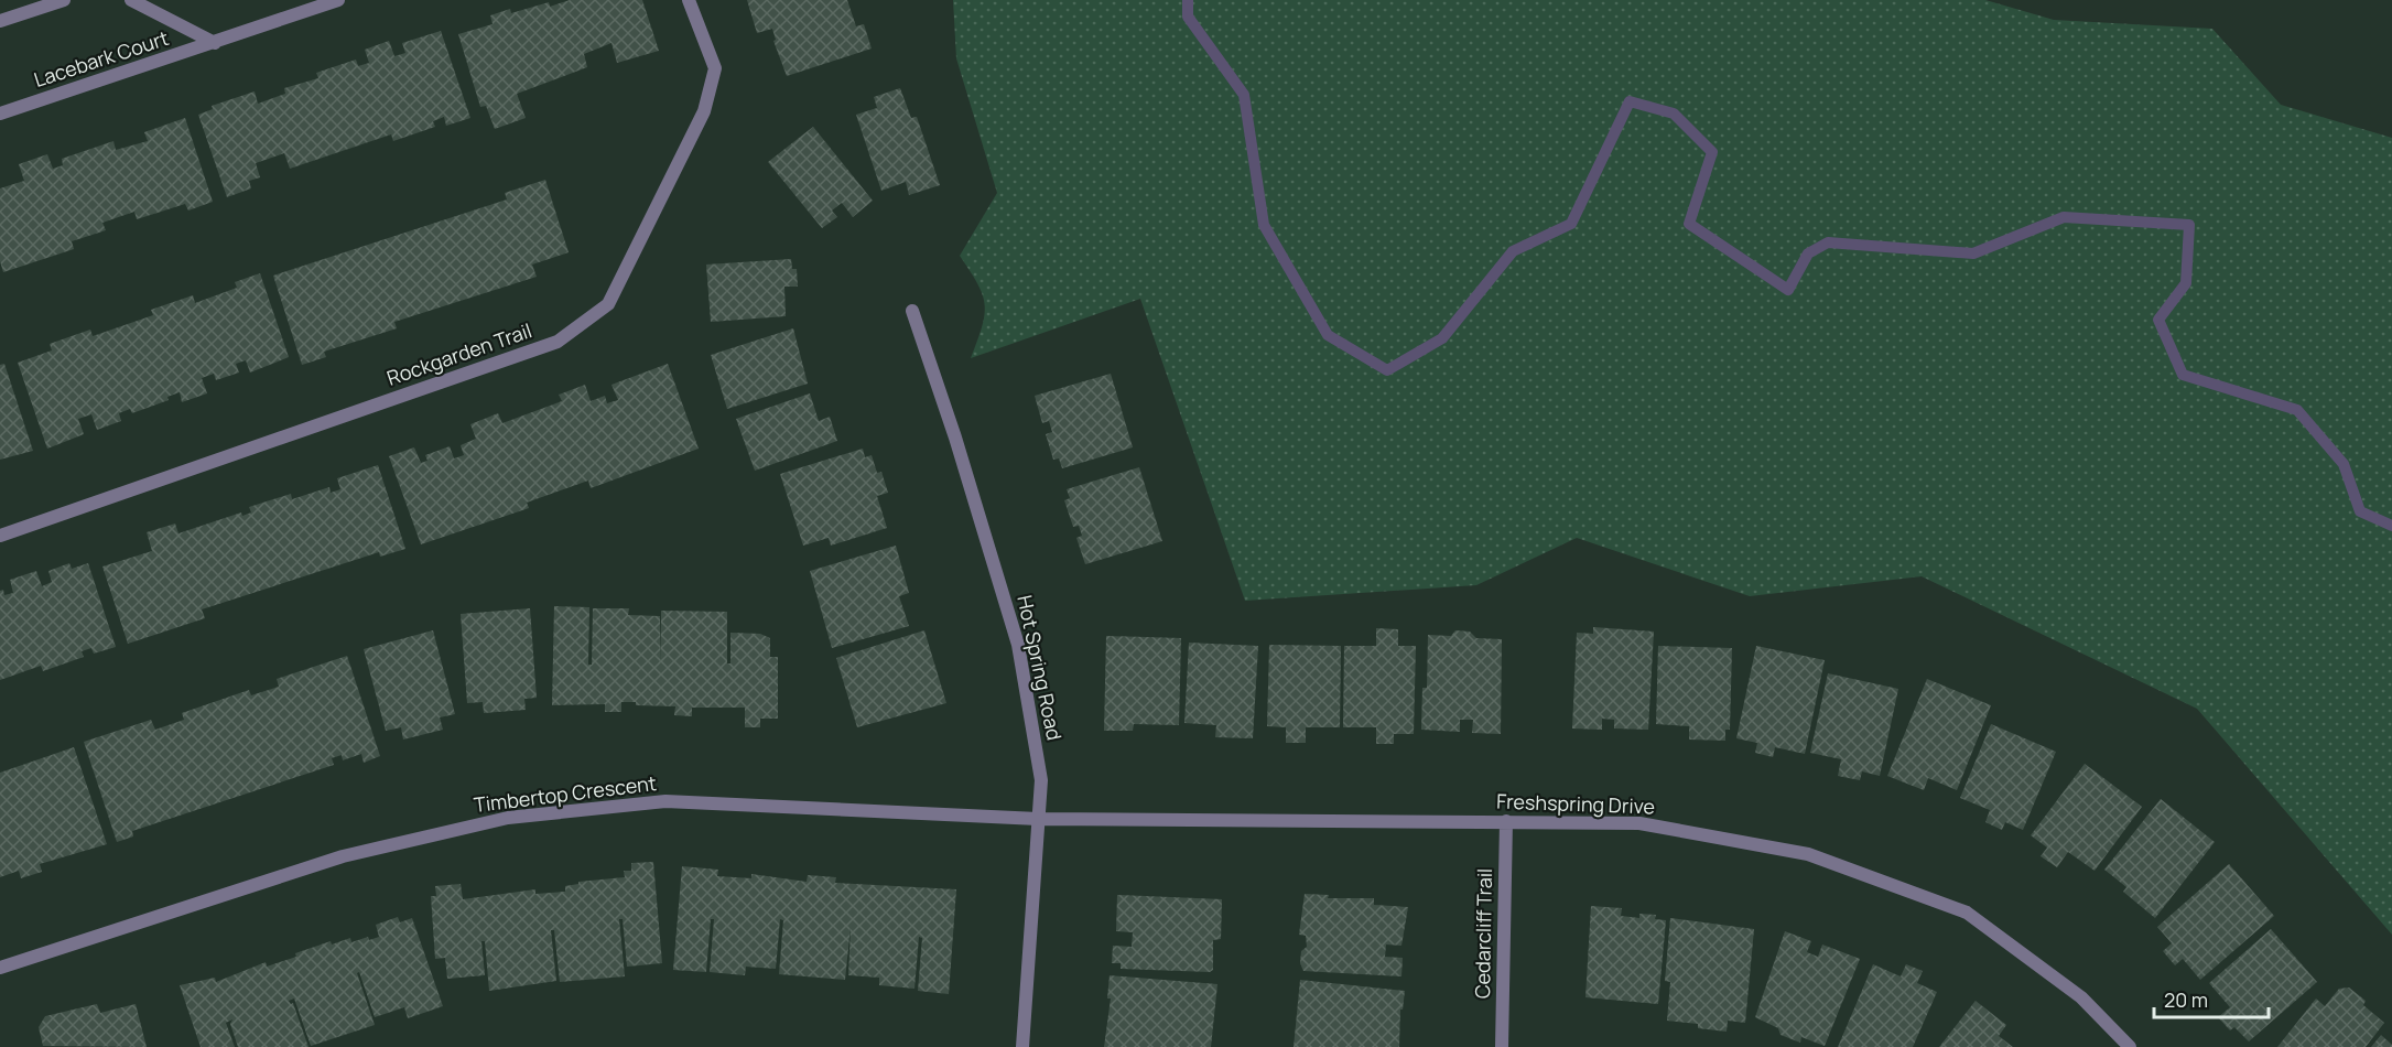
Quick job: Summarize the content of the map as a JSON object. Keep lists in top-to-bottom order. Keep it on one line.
{"streets":{"street":["Lacebark Court","Rockgarden Trail","Hot Spring Road","Timbertop Crescent","Freshspring Drive","Cedarcliff Trail"]},"crossings":[["Hot Spring Road","Timbertop Crescent"],["Hot Spring Road","Freshspring Drive"],["Timbertop Crescent","Freshspring Drive"],["Freshspring Drive","Cedarcliff Trail"]],"scale_bar":"20 m"}
